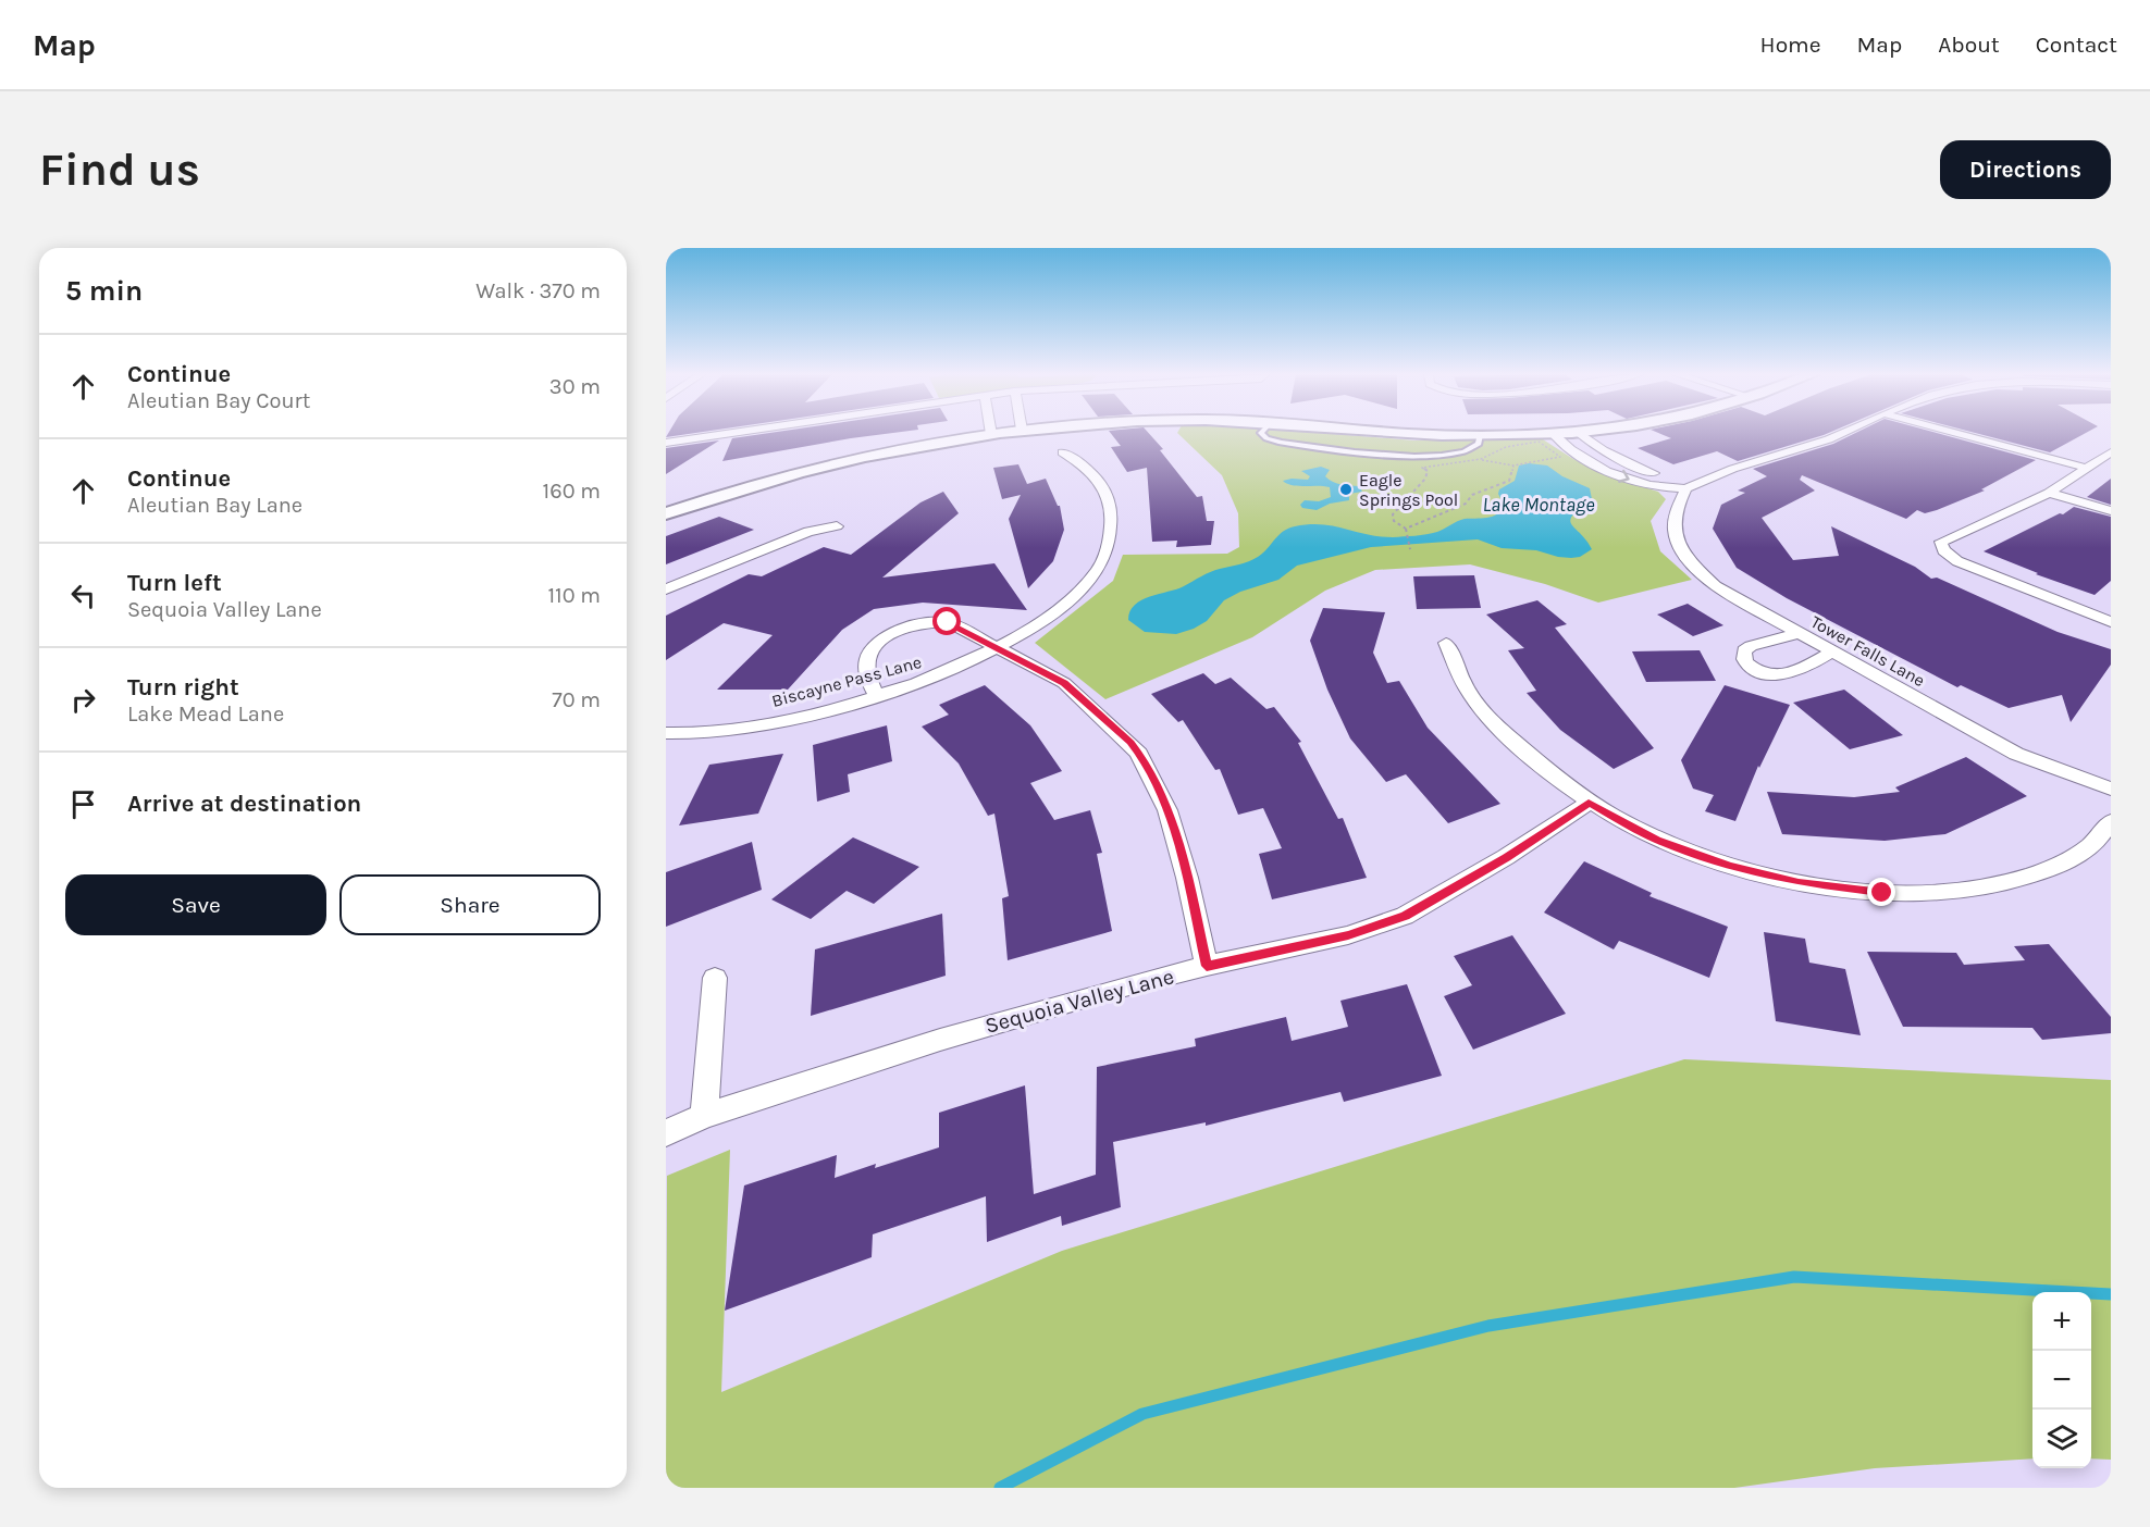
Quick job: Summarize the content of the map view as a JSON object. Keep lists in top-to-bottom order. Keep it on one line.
{"streets":{"street":["Tower Falls Lane","Biscayne Pass Lane","Sequoia Valley Lane"]},"water":["Lake Montage"],"places":["Eagle Springs Pool"],"page":{"header":"Map","nav":["Home","Map","About","Contact"],"buttons":["Directions",["Save","Share"]],"title":"Find us","heading":["5 min","Walk · 370 m"],"list":[["Continue","Aleutian Bay Court","30 m"],["Continue","Aleutian Bay Lane","160 m"],["Turn left","Sequoia Valley Lane","110 m"],["Turn right","Lake Mead Lane","70 m"],"Arrive at destination"],"map_buttons":["+","−"]}}
